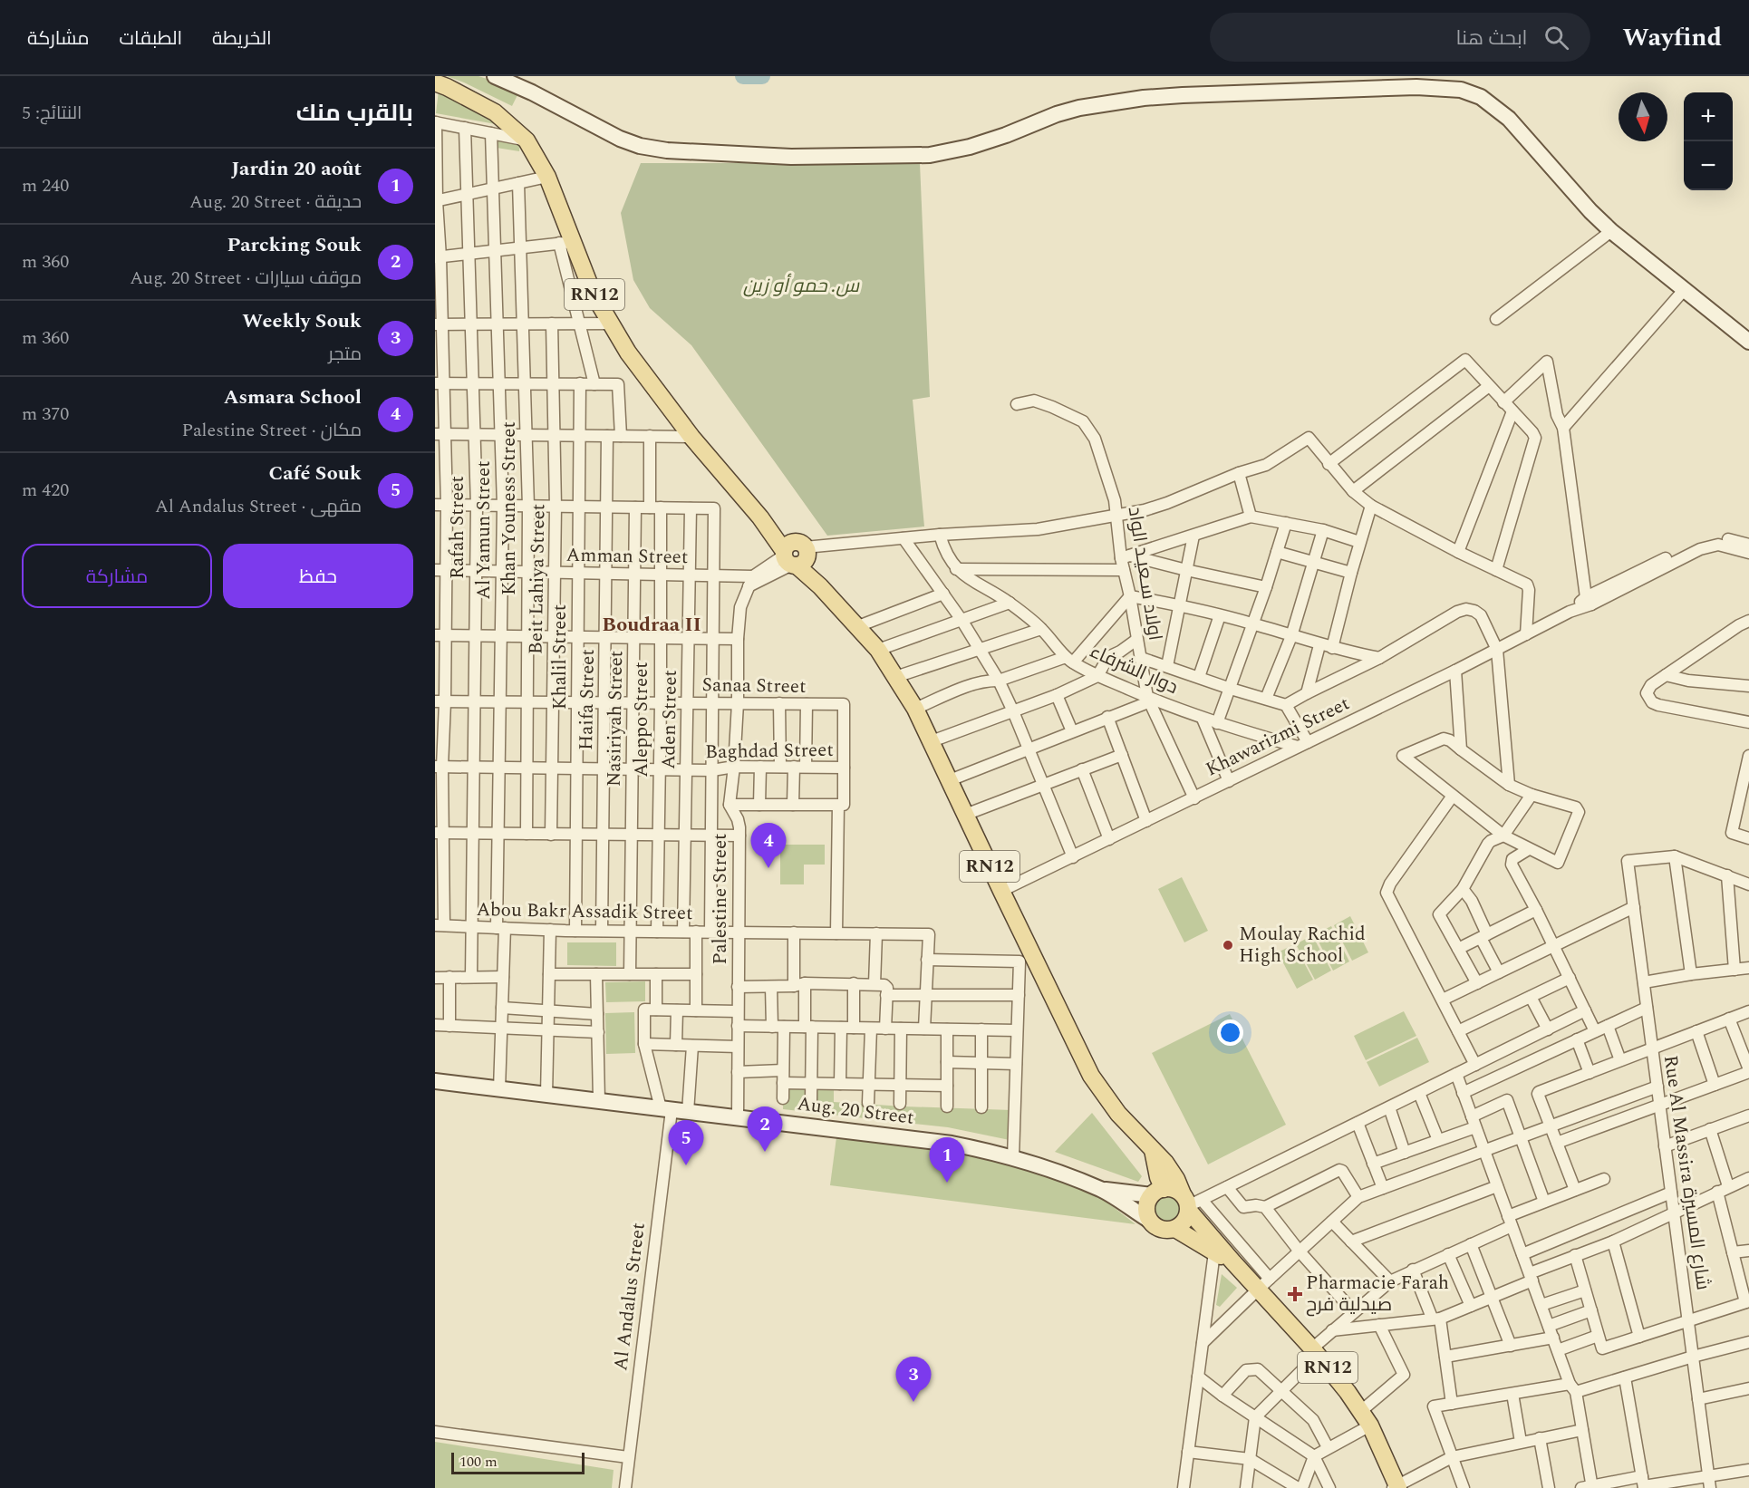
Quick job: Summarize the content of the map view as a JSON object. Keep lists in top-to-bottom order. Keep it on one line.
{"streets":{"main road":["RN12","Aug. 20 Street"],"street":["Khan Youness Street","Rafah Street","Al Yamun Street","Amman Street","اولاد سـعيـد الواد","Beit Lahiya Street","Khalil Street","دوار الشرفاء","Sanaa Street","Haifa Street","Nasiriyah Street","Aleppo Street","Aden Street","Khawarizmi Street","Baghdad Street","Palestine Street","Abou Bakr Assadik Street","Rue Al Massira شارع المسيرة","Al Andalus Street"]},"crossings":[["RN12","Khawarizmi Street"],["Khan Youness Street","Amman Street"],["Khan Youness Street","Sanaa Street"],["Khan Youness Street","Baghdad Street"],["Rafah Street","Amman Street"],["Rafah Street","Sanaa Street"],["Rafah Street","Baghdad Street"],["Rafah Street","Abou Bakr Assadik Street"],["Al Yamun Street","Amman Street"],["Al Yamun Street","Sanaa Street"],["Al Yamun Street","Baghdad Street"],["Al Yamun Street","Abou Bakr Assadik Street"],["Al Yamun Street","Aug. 20 Street"],["Amman Street","Beit Lahiya Street"],["Amman Street","Khalil Street"],["Amman Street","Haifa Street"],["Amman Street","Nasiriyah Street"],["Amman Street","Aleppo Street"],["Amman Street","Aden Street"],["Amman Street","Palestine Street"],["اولاد سـعيـد الواد","دوار الشرفاء"],["اولاد سـعيـد الواد","Khawarizmi Street"],["Beit Lahiya Street","Sanaa Street"],["Beit Lahiya Street","Baghdad Street"],["Khalil Street","Sanaa Street"],["Khalil Street","Baghdad Street"],["Khalil Street","Abou Bakr Assadik Street"],["دوار الشرفاء","Khawarizmi Street"],["Sanaa Street","Haifa Street"],["Sanaa Street","Nasiriyah Street"],["Sanaa Street","Aleppo Street"],["Sanaa Street","Aden Street"],["Sanaa Street","Baghdad Street"],["Sanaa Street","Palestine Street"],["Haifa Street","Baghdad Street"],["Haifa Street","Abou Bakr Assadik Street"],["Nasiriyah Street","Baghdad Street"],["Nasiriyah Street","Abou Bakr Assadik Street"],["Aleppo Street","Baghdad Street"],["Aleppo Street","Abou Bakr Assadik Street"],["Aden Street","Baghdad Street"],["Aden Street","Abou Bakr Assadik Street"],["Baghdad Street","Palestine Street"],["Palestine Street","Abou Bakr Assadik Street"],["Palestine Street","Aug. 20 Street"],["Aug. 20 Street","Al Andalus Street"]],"districts":["Boudraa II"],"parks":["س. حمو أو زين"],"places":{"other":["Moulay Rachid High School"],"health":["Pharmacie Farah صيدلية فرح"]},"scale_bar":"100 m","north":"bottom","page":{"header":"Wayfind","search":"ابحث هنا","nav":["الخريطة","الطبقات","مشاركة"],"heading":["بالقرب منك","النتائج: 5"],"map_buttons":["+","−"],"list":[{"mark":"1","name":"Jardin 20 août","note":"حديقة · Aug. 20 Street","value":"240 m"},{"mark":"2","name":"Parcking Souk","note":"موقف سيارات · Aug. 20 Street","value":"360 m"},{"mark":"3","name":"Weekly Souk","note":"متجر","value":"360 m"},{"mark":"4","name":"Asmara School","note":"مكان · Palestine Street","value":"370 m"},{"mark":"5","name":"Café Souk","note":"مقهى · Al Andalus Street","value":"420 m"}],"buttons":["حفظ","مشاركة"],"pins":["4","2","5","1","3"],"scale":"100 m"}}
